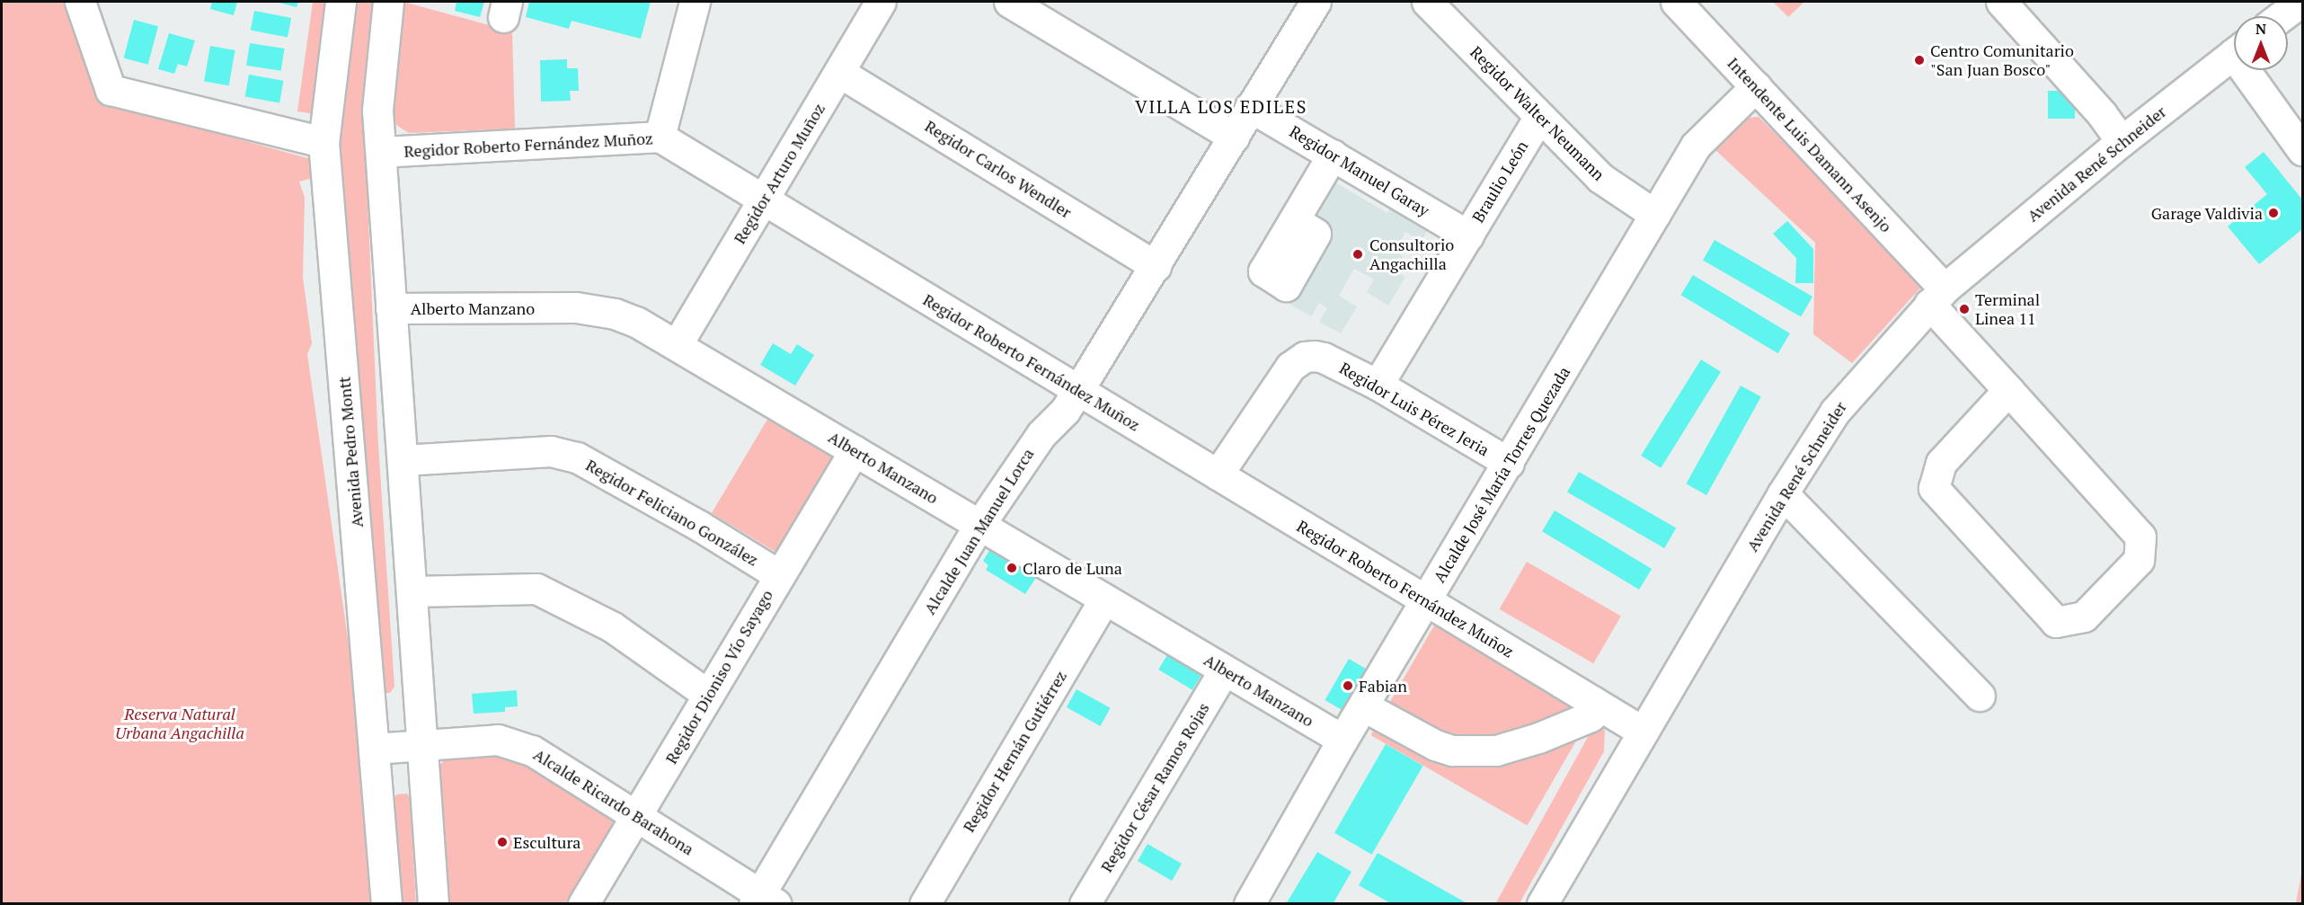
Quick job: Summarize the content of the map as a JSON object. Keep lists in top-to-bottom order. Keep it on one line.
{"streets":{"street":["Regidor Walter Neumann","Regidor Roberto Fernández Muñoz","Intendente Luis Damann Asenjo","Avenida René Schneider","Regidor Carlos Wendler","Regidor Manuel Garay","Regidor Arturo Muñoz","Braulio León","Alberto Manzano","Regidor Luis Pérez Jeria","Avenida Pedro Montt","Alcalde José María Torres Quezada","Regidor Feliciano González","Alcalde Juan Manuel Lorca","Regidor Dioniso Vío Sayago","Regidor Hernán Gutiérrez","Regidor César Ramos Rojas","Alcalde Ricardo Barahona"]},"crossings":[["Regidor Walter Neumann","Braulio León"],["Regidor Walter Neumann","Alcalde José María Torres Quezada"],["Regidor Roberto Fernández Muñoz","Avenida René Schneider"],["Regidor Roberto Fernández Muñoz","Regidor Arturo Muñoz"],["Regidor Roberto Fernández Muñoz","Regidor Luis Pérez Jeria"],["Regidor Roberto Fernández Muñoz","Alcalde José María Torres Quezada"],["Regidor Roberto Fernández Muñoz","Alcalde Juan Manuel Lorca"],["Intendente Luis Damann Asenjo","Avenida René Schneider"],["Intendente Luis Damann Asenjo","Alcalde José María Torres Quezada"],["Regidor Carlos Wendler","Regidor Arturo Muñoz"],["Regidor Carlos Wendler","Alcalde Juan Manuel Lorca"],["Regidor Manuel Garay","Braulio León"],["Regidor Manuel Garay","Alcalde Juan Manuel Lorca"],["Regidor Arturo Muñoz","Alberto Manzano"],["Braulio León","Regidor Luis Pérez Jeria"],["Alberto Manzano","Alcalde José María Torres Quezada"],["Alberto Manzano","Alcalde Juan Manuel Lorca"],["Alberto Manzano","Regidor Dioniso Vío Sayago"],["Alberto Manzano","Regidor Hernán Gutiérrez"],["Alberto Manzano","Regidor César Ramos Rojas"],["Regidor Luis Pérez Jeria","Alcalde José María Torres Quezada"],["Avenida Pedro Montt","Alcalde Ricardo Barahona"],["Regidor Feliciano González","Regidor Dioniso Vío Sayago"],["Alcalde Juan Manuel Lorca","Alcalde Ricardo Barahona"],["Regidor Dioniso Vío Sayago","Alcalde Ricardo Barahona"]],"districts":["VILLA LOS EDILES"],"parks":["Reserva Natural Urbana Angachilla"],"places":["Centro Comunitario \"San Juan Bosco\"","Garage Valdivia","Consultorio Angachilla","Terminal Linea 11","Claro de Luna","Fabian","Escultura"],"north":"top"}
